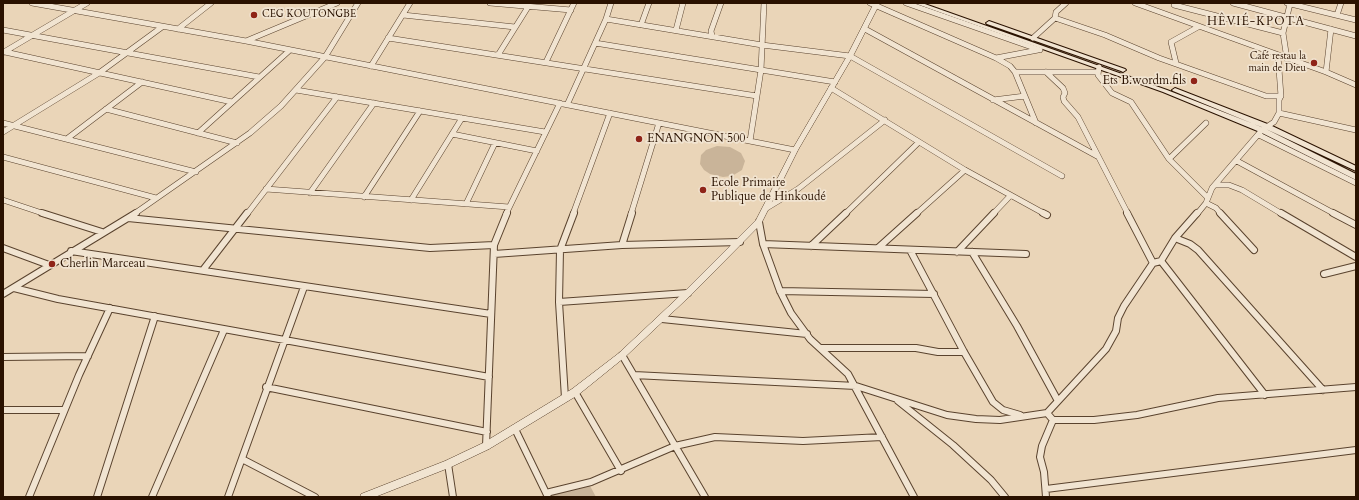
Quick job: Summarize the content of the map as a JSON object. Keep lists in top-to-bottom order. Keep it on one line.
{"districts":["HÊVIÉ-KPOTA"],"places":["CEG KOUTONGBE","Café restau la main de Dieu","Ets B.wordm.fils","ENANGNON 500","Ecole Primaire Publique de Hinkoudé","Cherlin Marceau"]}
